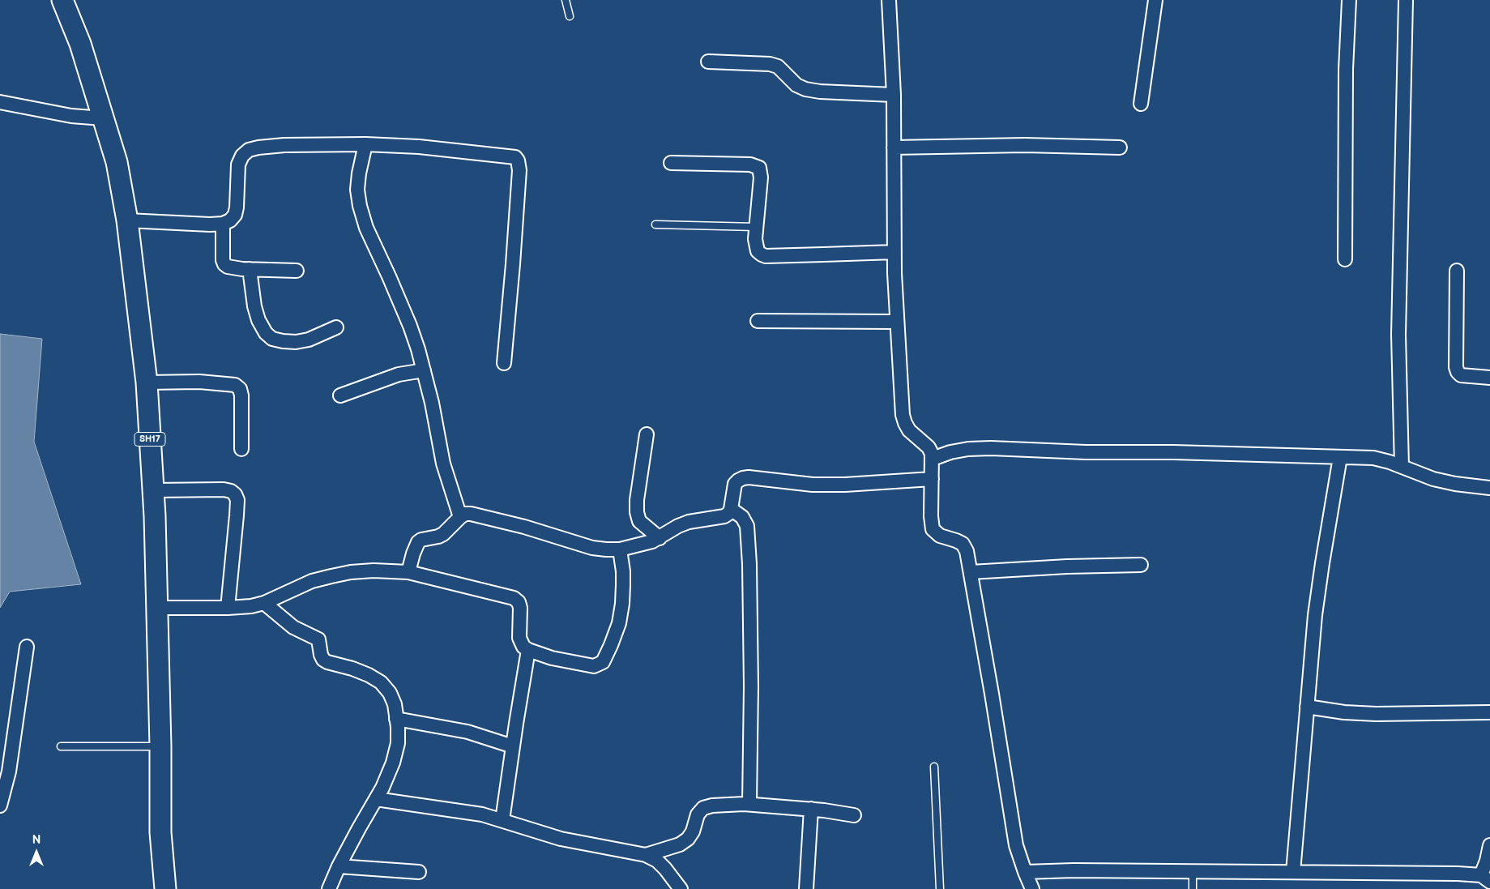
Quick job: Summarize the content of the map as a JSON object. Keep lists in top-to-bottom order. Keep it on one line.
{"streets":{"main road":["SH17"]},"north":"top"}
